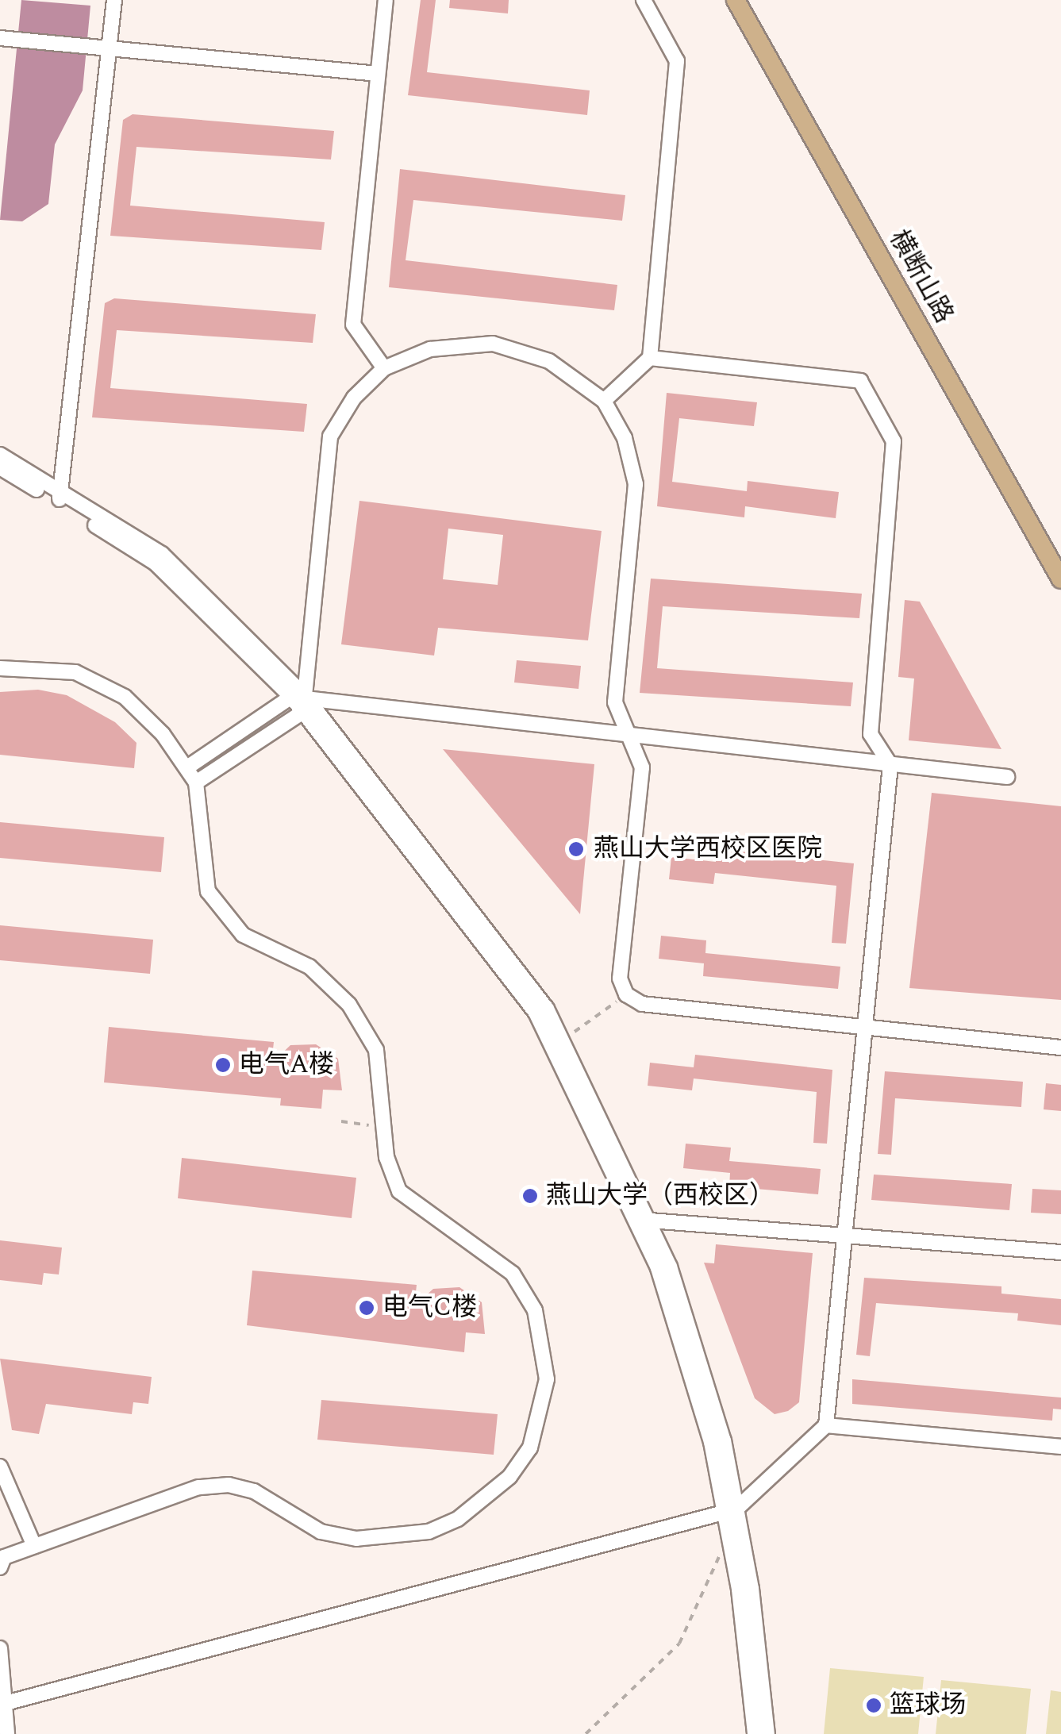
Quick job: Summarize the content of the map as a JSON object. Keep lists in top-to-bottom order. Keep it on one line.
{"streets":{"main road":["横断山路"]},"places":["燕山大学西校区医院","电气A楼","燕山大学（西校区）","电气C楼","篮球场"]}
